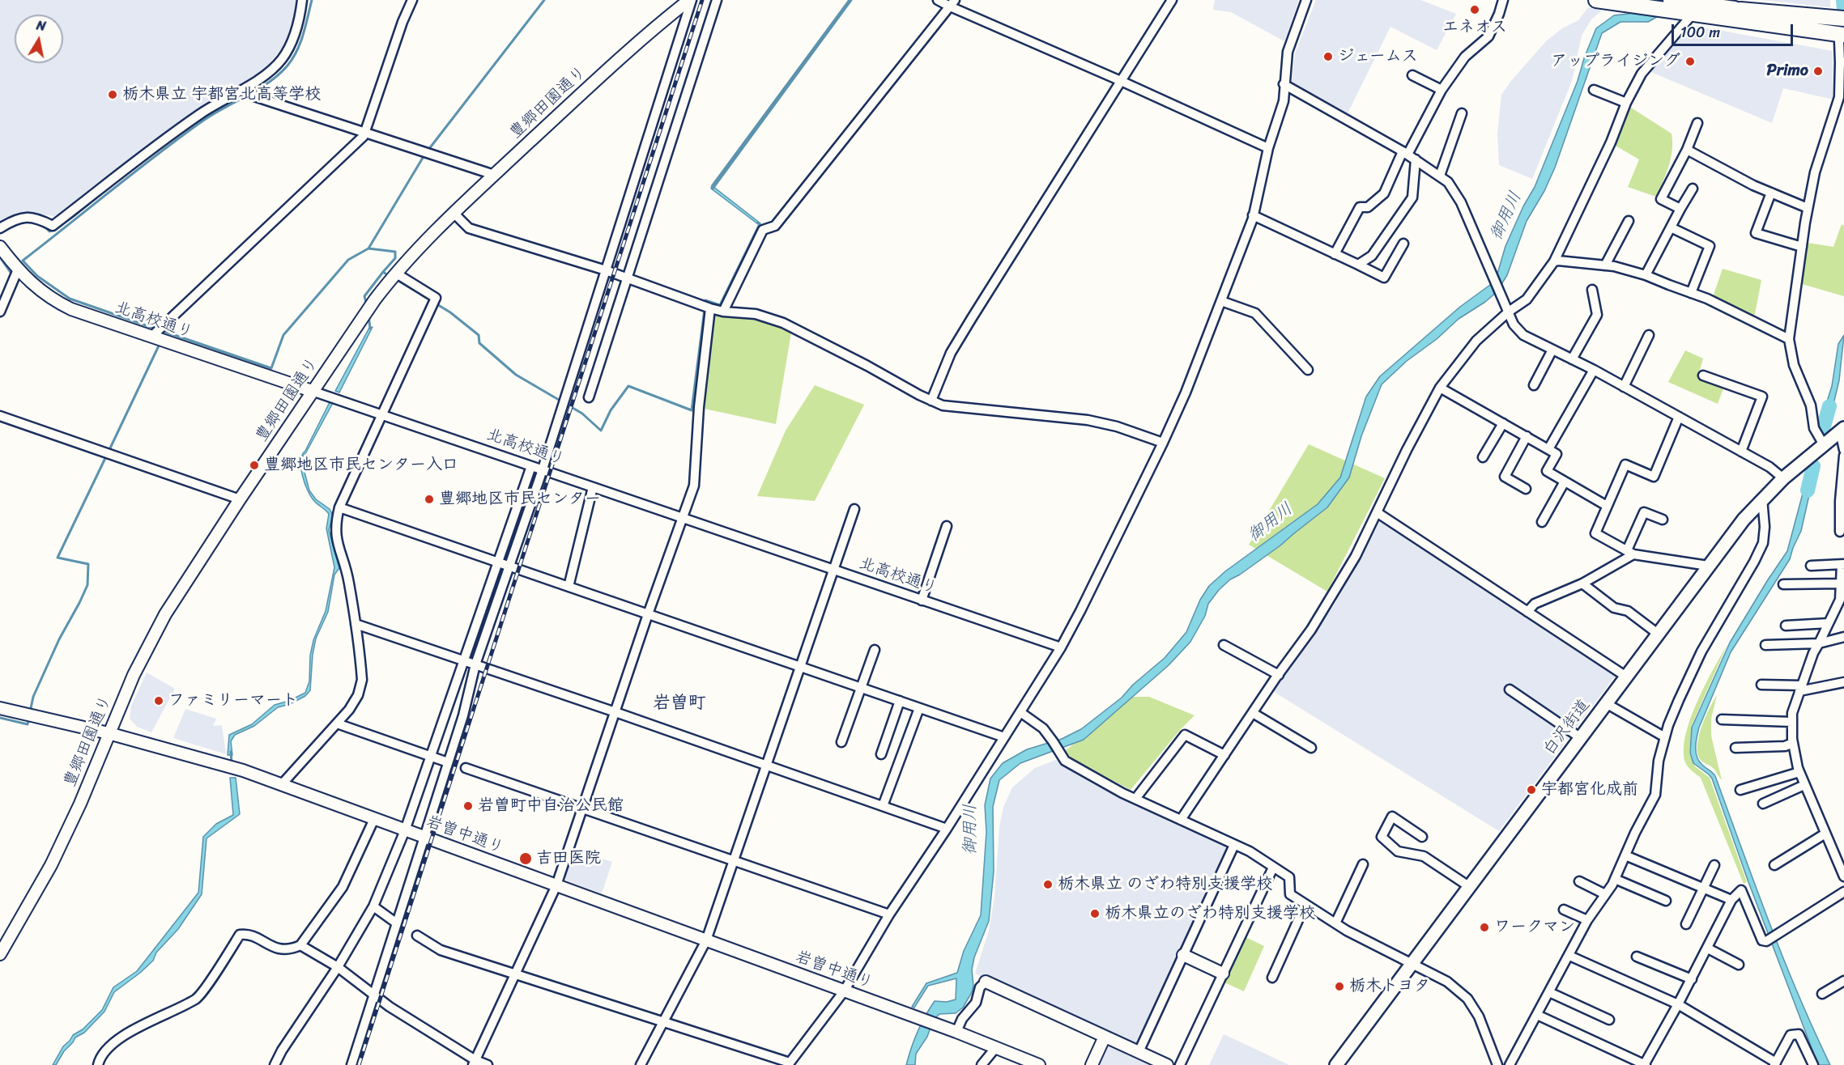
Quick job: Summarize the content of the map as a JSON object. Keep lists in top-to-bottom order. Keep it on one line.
{"streets":{"main road":["白沢街道"],"street":["豊郷田園通り","北高校通り","岩曽中通り"]},"crossings":[["豊郷田園通り","北高校通り"],["豊郷田園通り","岩曽中通り"]],"districts":["岩曽町"],"water":["御用川"],"places":["エネオス","ジェームス","アップライジング","Primo","栃木県立 宇都宮北高等学校","豊郷地区市民センター入口","豊郷地区市民センター","ファミリーマート","宇都宮化成前","岩曽町中自治公民館","吉田医院","栃木県立 のざわ特別支援学校","栃木県立のざわ特別支援学校","ワークマン","栃木トヨタ"],"scale_bar":"100 m","north":"top"}
